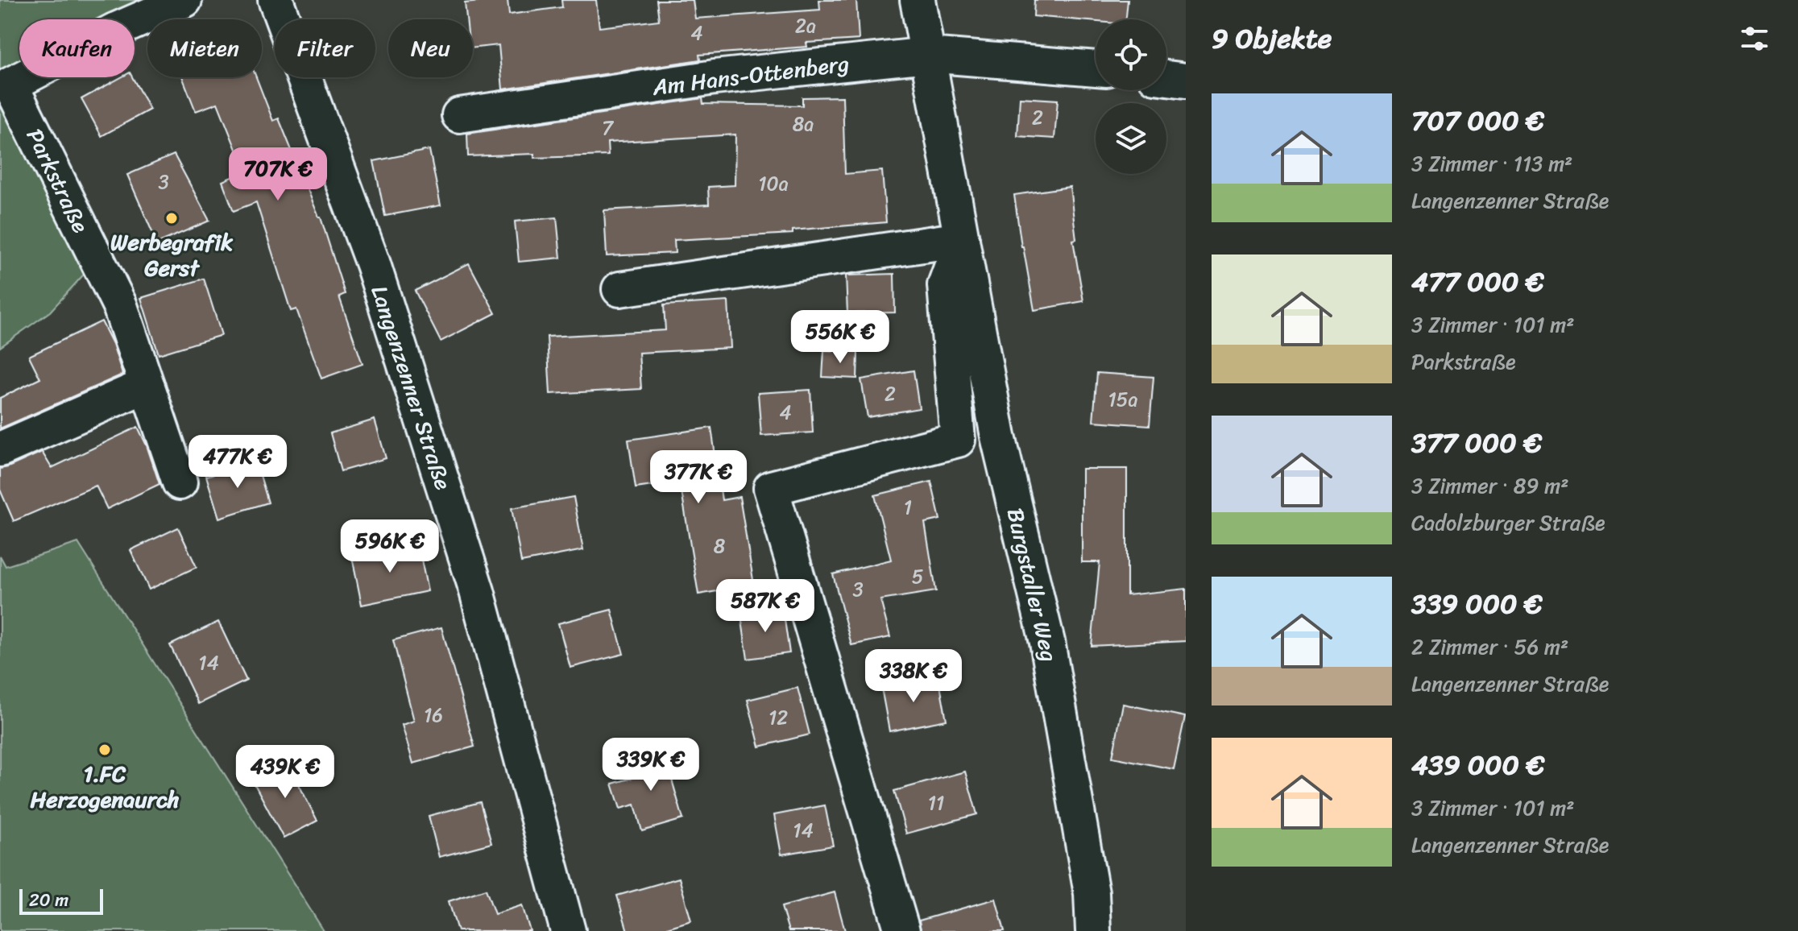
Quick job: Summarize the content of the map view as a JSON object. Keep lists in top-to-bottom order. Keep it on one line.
{"streets":{"street":["Am Hans-Ottenberg","Parkstraße","Langenzenner Straße","Burgstaller Weg"]},"crossings":[["Am Hans-Ottenberg","Burgstaller Weg"]],"places":["Werbegrafik Gerst","1.FC Herzogenaurch"],"house_numbers":["2a","4","2","8a","7","3","10a","2","15a","4","1","8","5","3","14","16","12","11","14"],"scale_bar":"20 m","page":{"heading":"9 Objekte","chip":["Kaufen","Mieten","Filter","Neu"],"list":[{"name":"707 000 €","note":"3 Zimmer · 113 m² · Langenzenner Straße"},{"name":"477 000 €","note":"3 Zimmer · 101 m² · Parkstraße"},{"name":"377 000 €","note":"3 Zimmer · 89 m² · Cadolzburger Straße"},{"name":"339 000 €","note":"2 Zimmer · 56 m² · Langenzenner Straße"},{"name":"439 000 €","note":"3 Zimmer · 101 m² · Langenzenner Straße"}],"price":["707K €","556K €","477K €","377K €","596K €","587K €","338K €","339K €","439K €"],"scale":"20 m"}}
